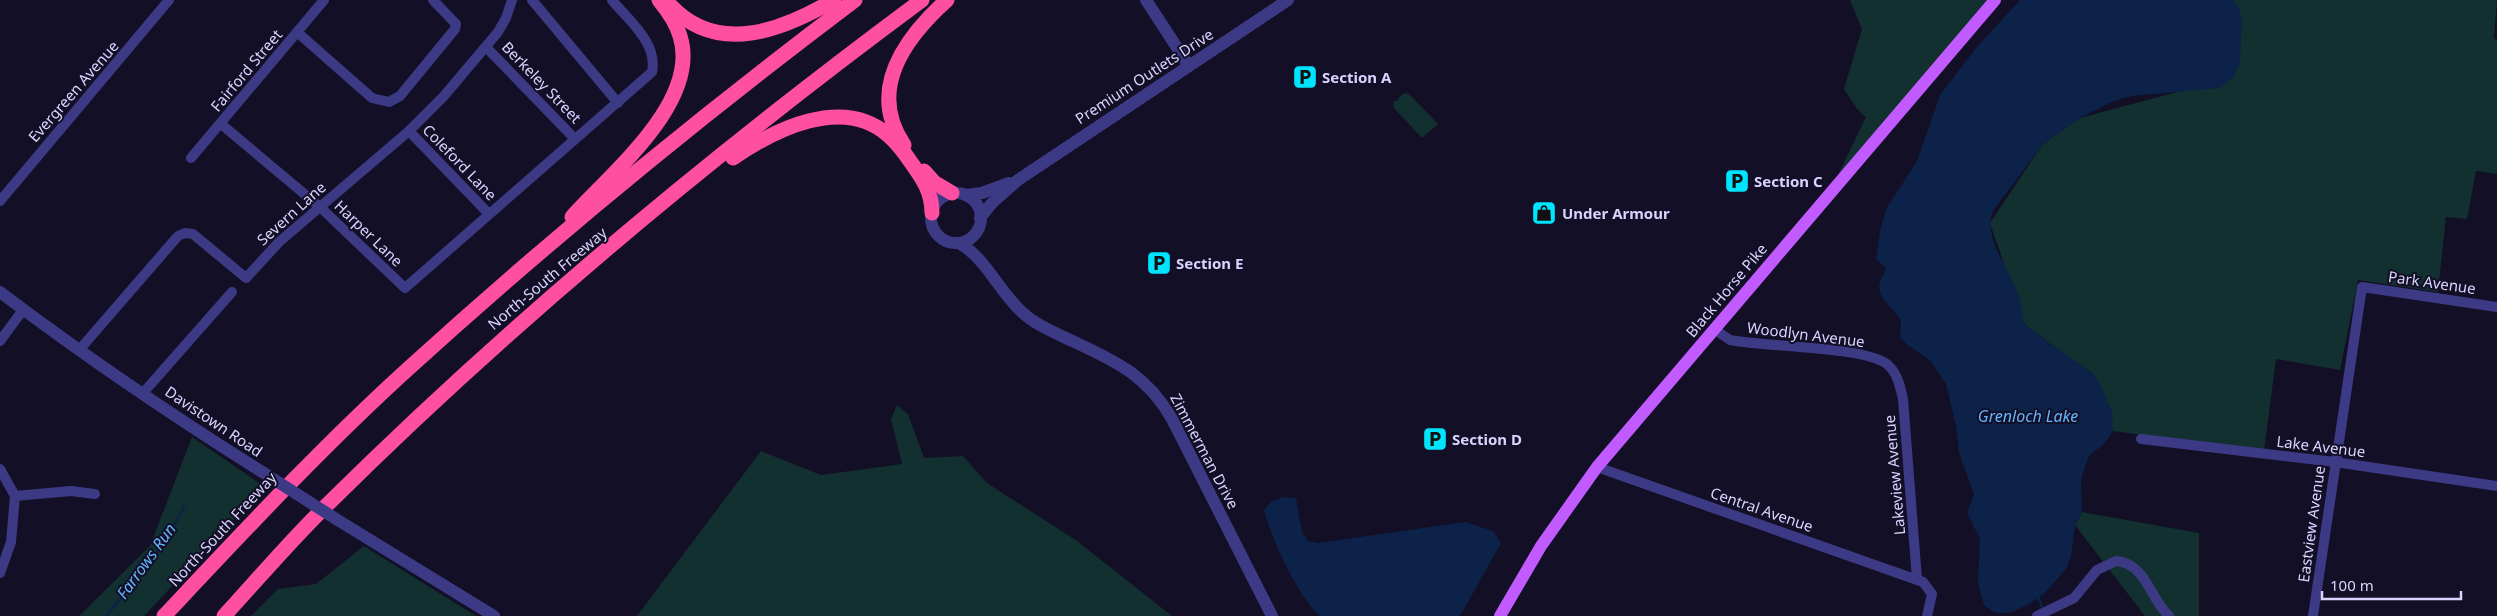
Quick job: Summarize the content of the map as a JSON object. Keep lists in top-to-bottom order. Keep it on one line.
{"streets":{"highway":["North-South Freeway"],"main road":["Black Horse Pike"],"street":["Fairford Street","Premium Outlets Drive","Berkeley Street","Evergreen Avenue","Coleford Lane","Severn Lane","Harper Lane","Park Avenue","Woodlyn Avenue","Davistown Road","Lake Avenue","Zimmerman Drive","Lakeview Avenue","Central Avenue","Eastview Avenue"]},"crossings":[["Fairford Street","Harper Lane"],["Premium Outlets Drive","Zimmerman Drive"],["Berkeley Street","Severn Lane"],["Coleford Lane","Severn Lane"],["Coleford Lane","Harper Lane"],["Severn Lane","Harper Lane"],["Severn Lane","Davistown Road"],["Park Avenue","Eastview Avenue"],["Black Horse Pike","Woodlyn Avenue"],["Black Horse Pike","Central Avenue"],["Woodlyn Avenue","Lakeview Avenue"],["Lake Avenue","Eastview Avenue"],["Lakeview Avenue","Central Avenue"]],"water":["Grenloch Lake","Farrows Run"],"places":{"parking":["Section A","Section C","Section E","Section D"],"shop":["Under Armour"]},"scale_bar":"100 m"}
